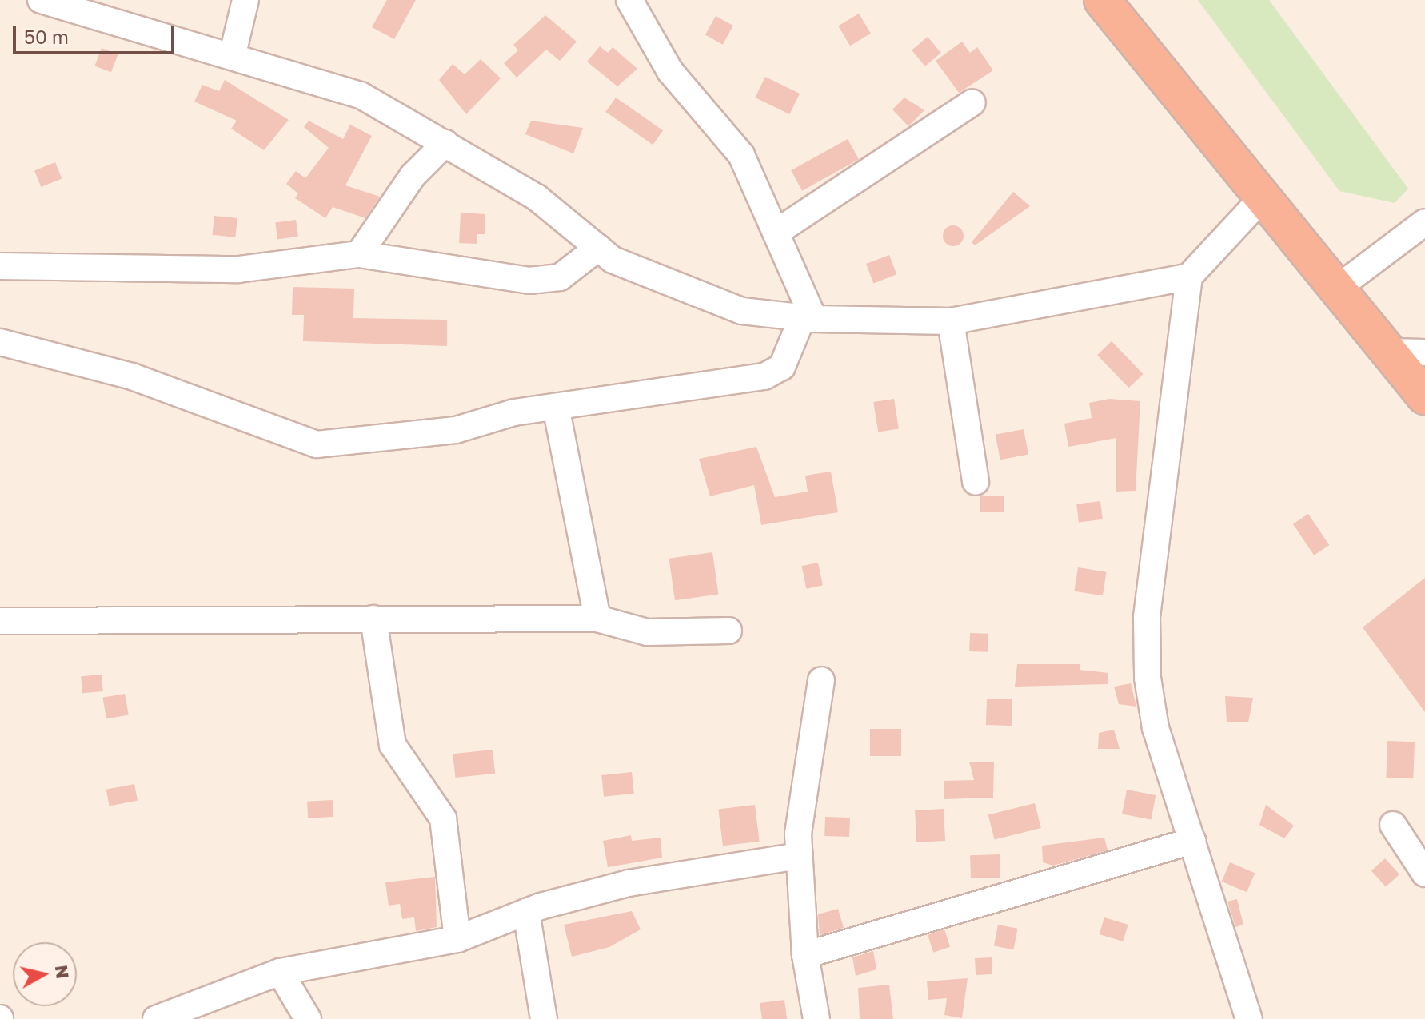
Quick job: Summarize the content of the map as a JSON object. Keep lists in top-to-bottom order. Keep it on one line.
{"scale_bar":"50 m","north":"right"}
